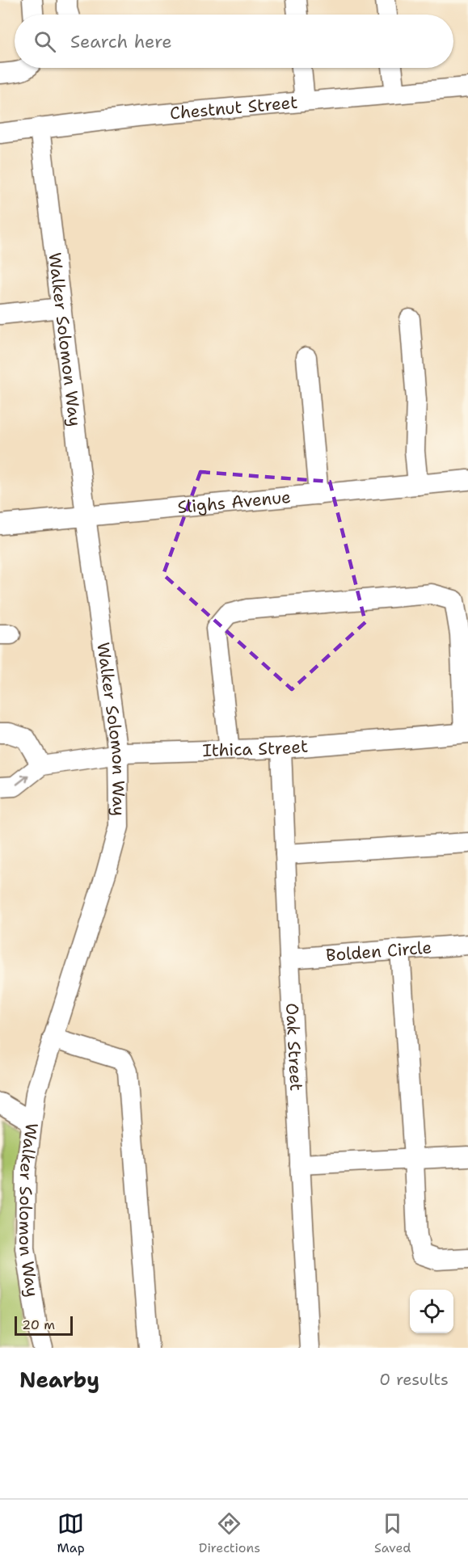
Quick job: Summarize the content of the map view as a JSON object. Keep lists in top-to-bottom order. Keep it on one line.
{"streets":{"street":["Chestnut Street","Walker Solomon Way","Slighs Avenue","Ithica Street","Bolden Circle","Oak Street"]},"crossings":[["Chestnut Street","Walker Solomon Way"],["Walker Solomon Way","Slighs Avenue"],["Walker Solomon Way","Ithica Street"],["Ithica Street","Oak Street"],["Bolden Circle","Oak Street"]],"scale_bar":"20 m","page":{"search":"Search here","scale":"20 m","heading":["Nearby","0 results"],"nav":["Map","Directions","Saved"]}}
